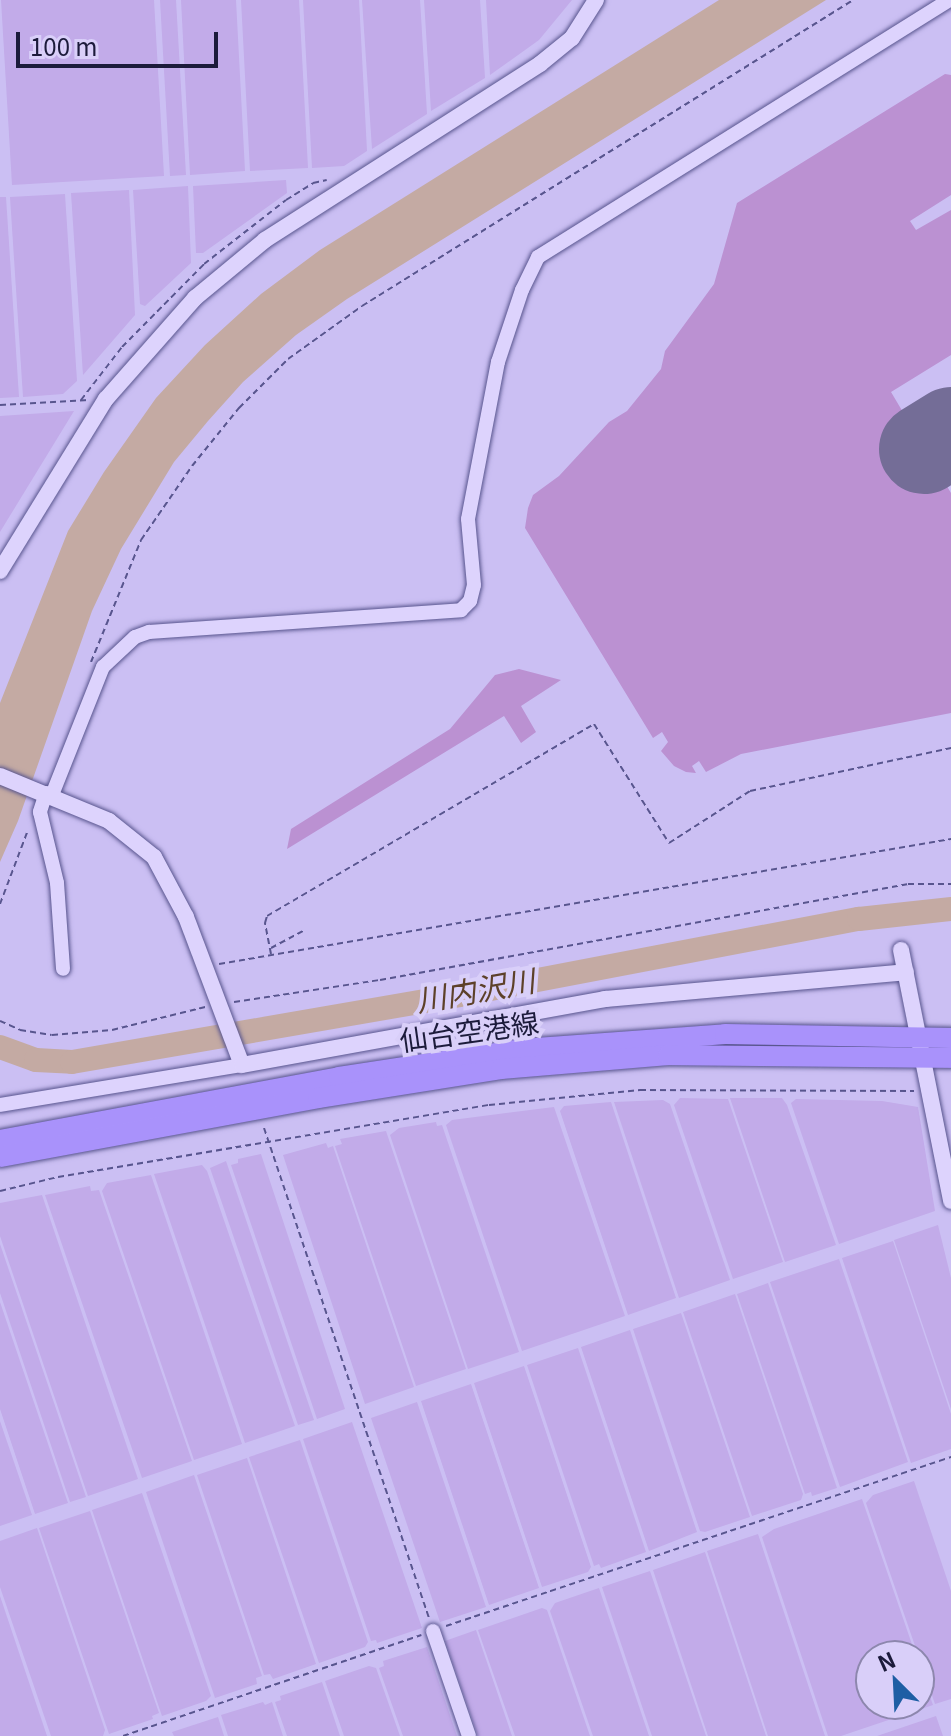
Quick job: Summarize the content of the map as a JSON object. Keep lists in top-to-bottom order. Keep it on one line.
{"streets":{"main road":["仙台空港線"]},"water":["川内沢川"],"scale_bar":"100 m","north":"top left"}
